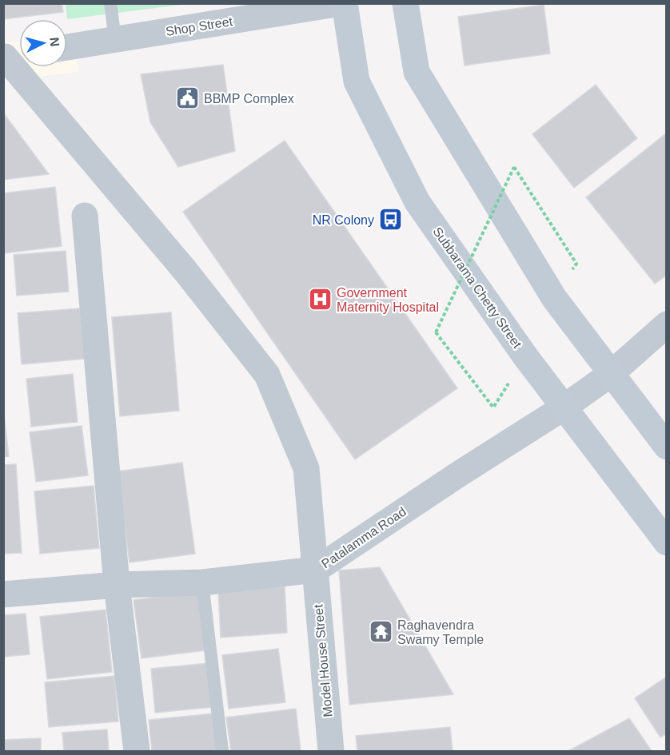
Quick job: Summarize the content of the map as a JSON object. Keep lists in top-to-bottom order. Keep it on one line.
{"streets":{"main road":["Subbarama Chetty Street"],"street":["Shop Street","Patalamma Road","Model House Street"]},"crossings":[["Subbarama Chetty Street","Patalamma Road"],["Patalamma Road","Model House Street"]],"places":{"public building":["BBMP Complex"],"bus stop":["NR Colony"],"hospital":["Government Maternity Hospital"],"temple":["Raghavendra Swamy Temple"]},"north":"right"}
